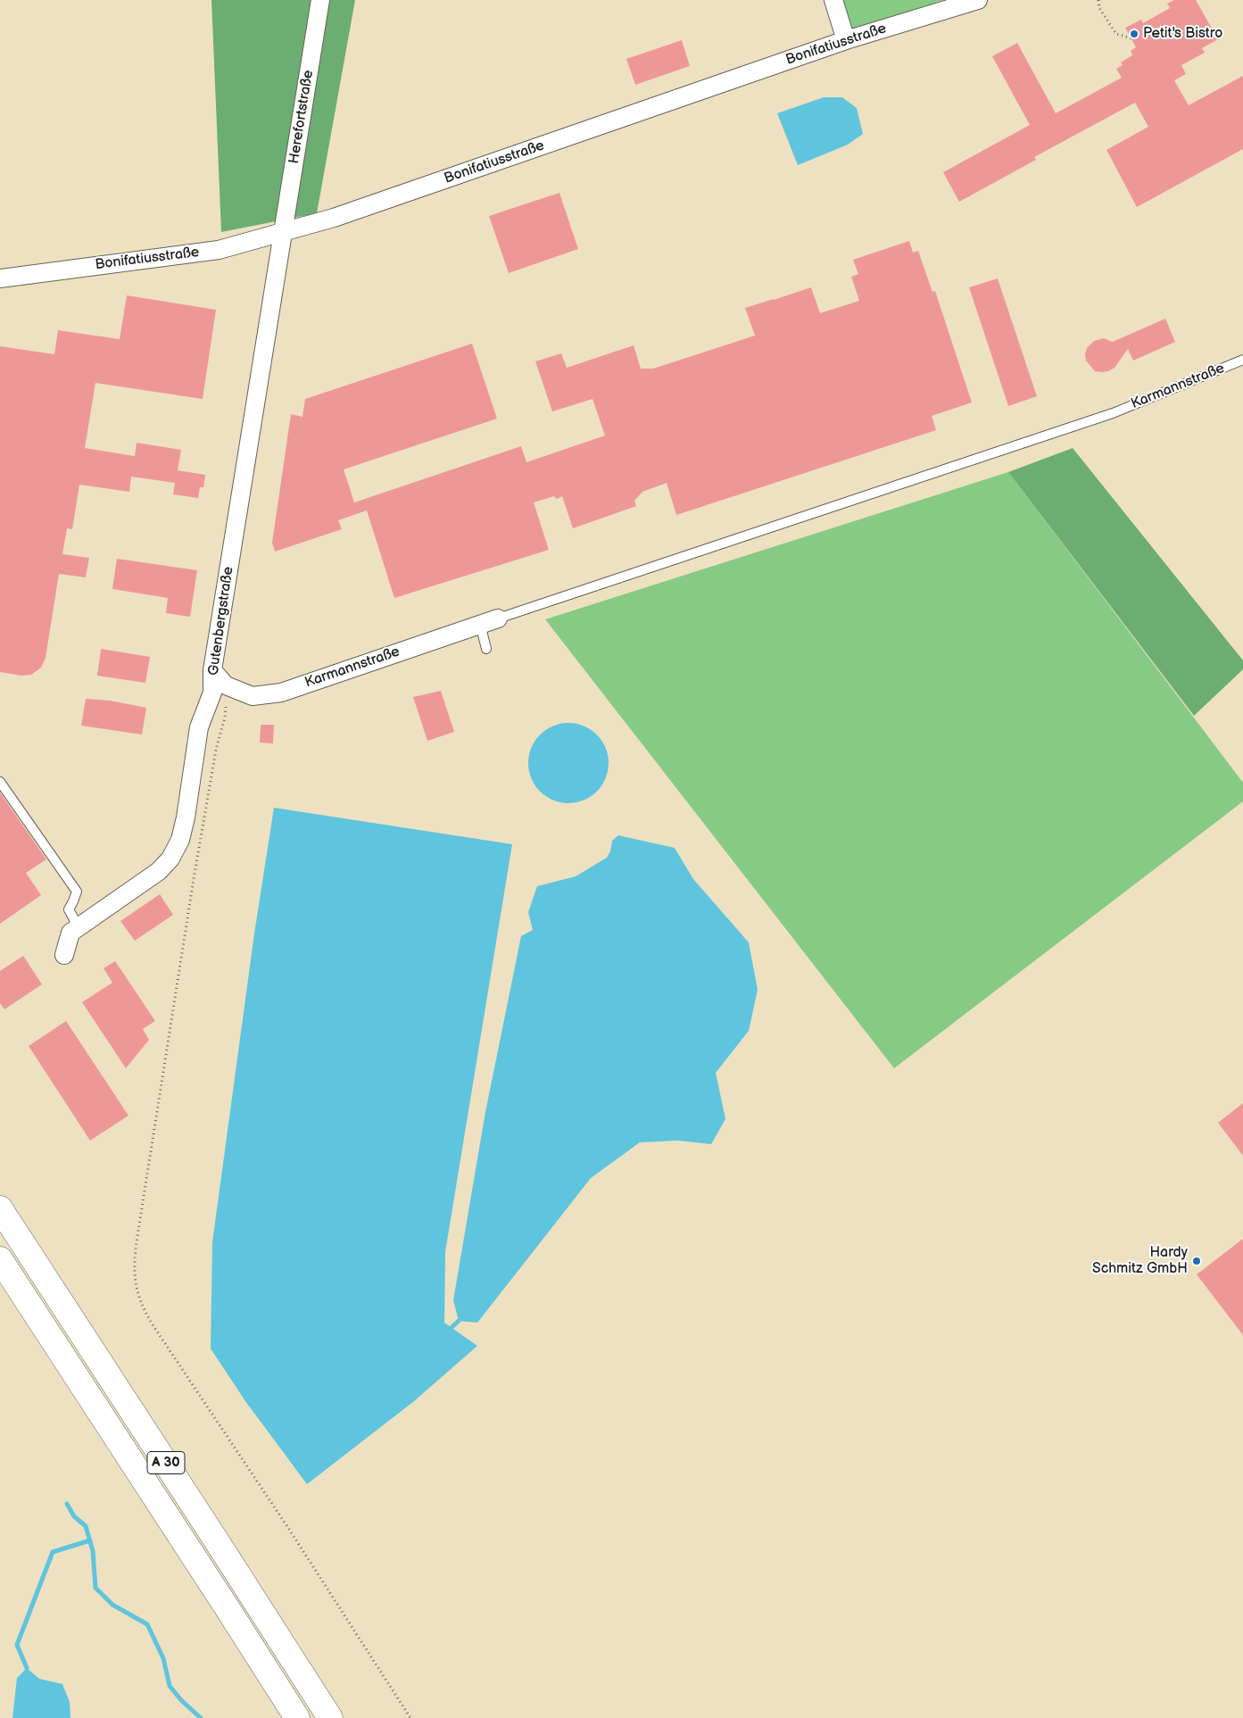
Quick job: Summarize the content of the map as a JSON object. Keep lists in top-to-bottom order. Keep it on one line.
{"streets":{"highway":["A 30"],"street":["Bonifatiusstraße","Herefortstraße","Karmannstraße","Gutenbergstraße"]},"crossings":[["Bonifatiusstraße","Herefortstraße"],["Bonifatiusstraße","Gutenbergstraße"],["Herefortstraße","Gutenbergstraße"],["Karmannstraße","Gutenbergstraße"]],"places":["Petit's Bistro","Hardy Schmitz GmbH"]}
